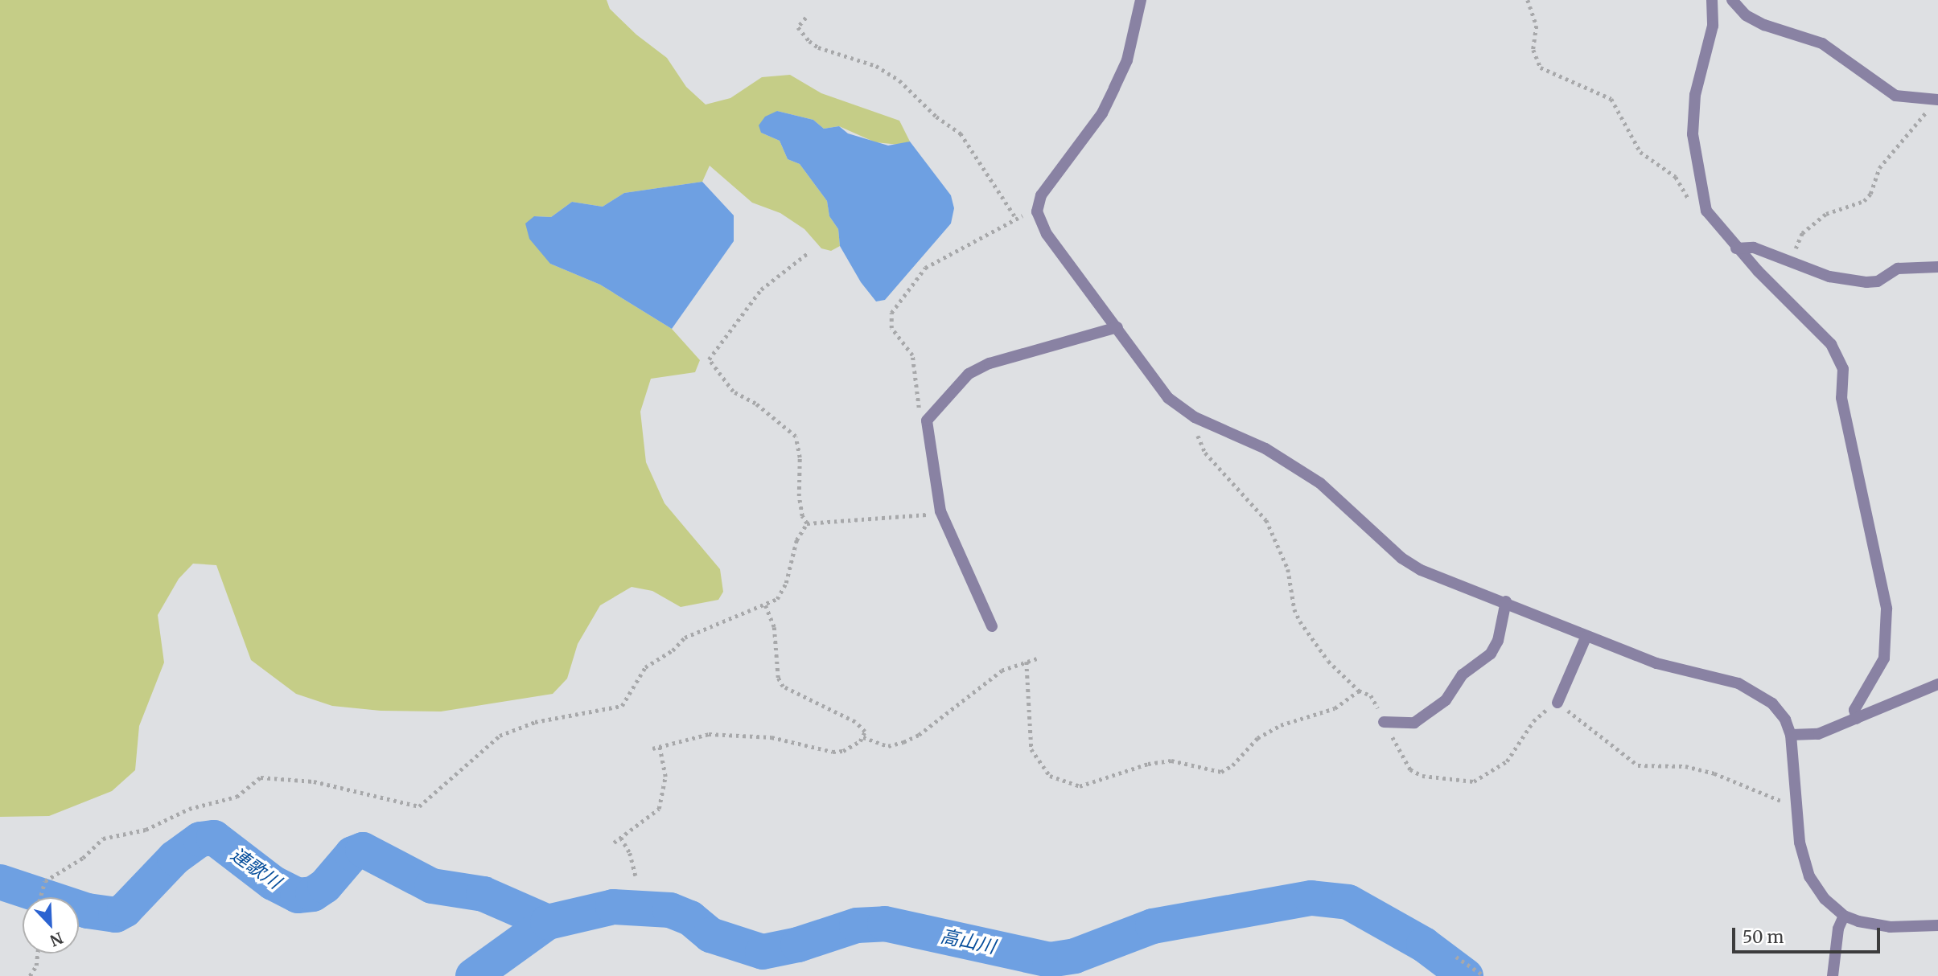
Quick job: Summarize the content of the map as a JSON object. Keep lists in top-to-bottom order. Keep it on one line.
{"water":["連歌川","高山川"],"scale_bar":"50 m","north":"bottom right"}
